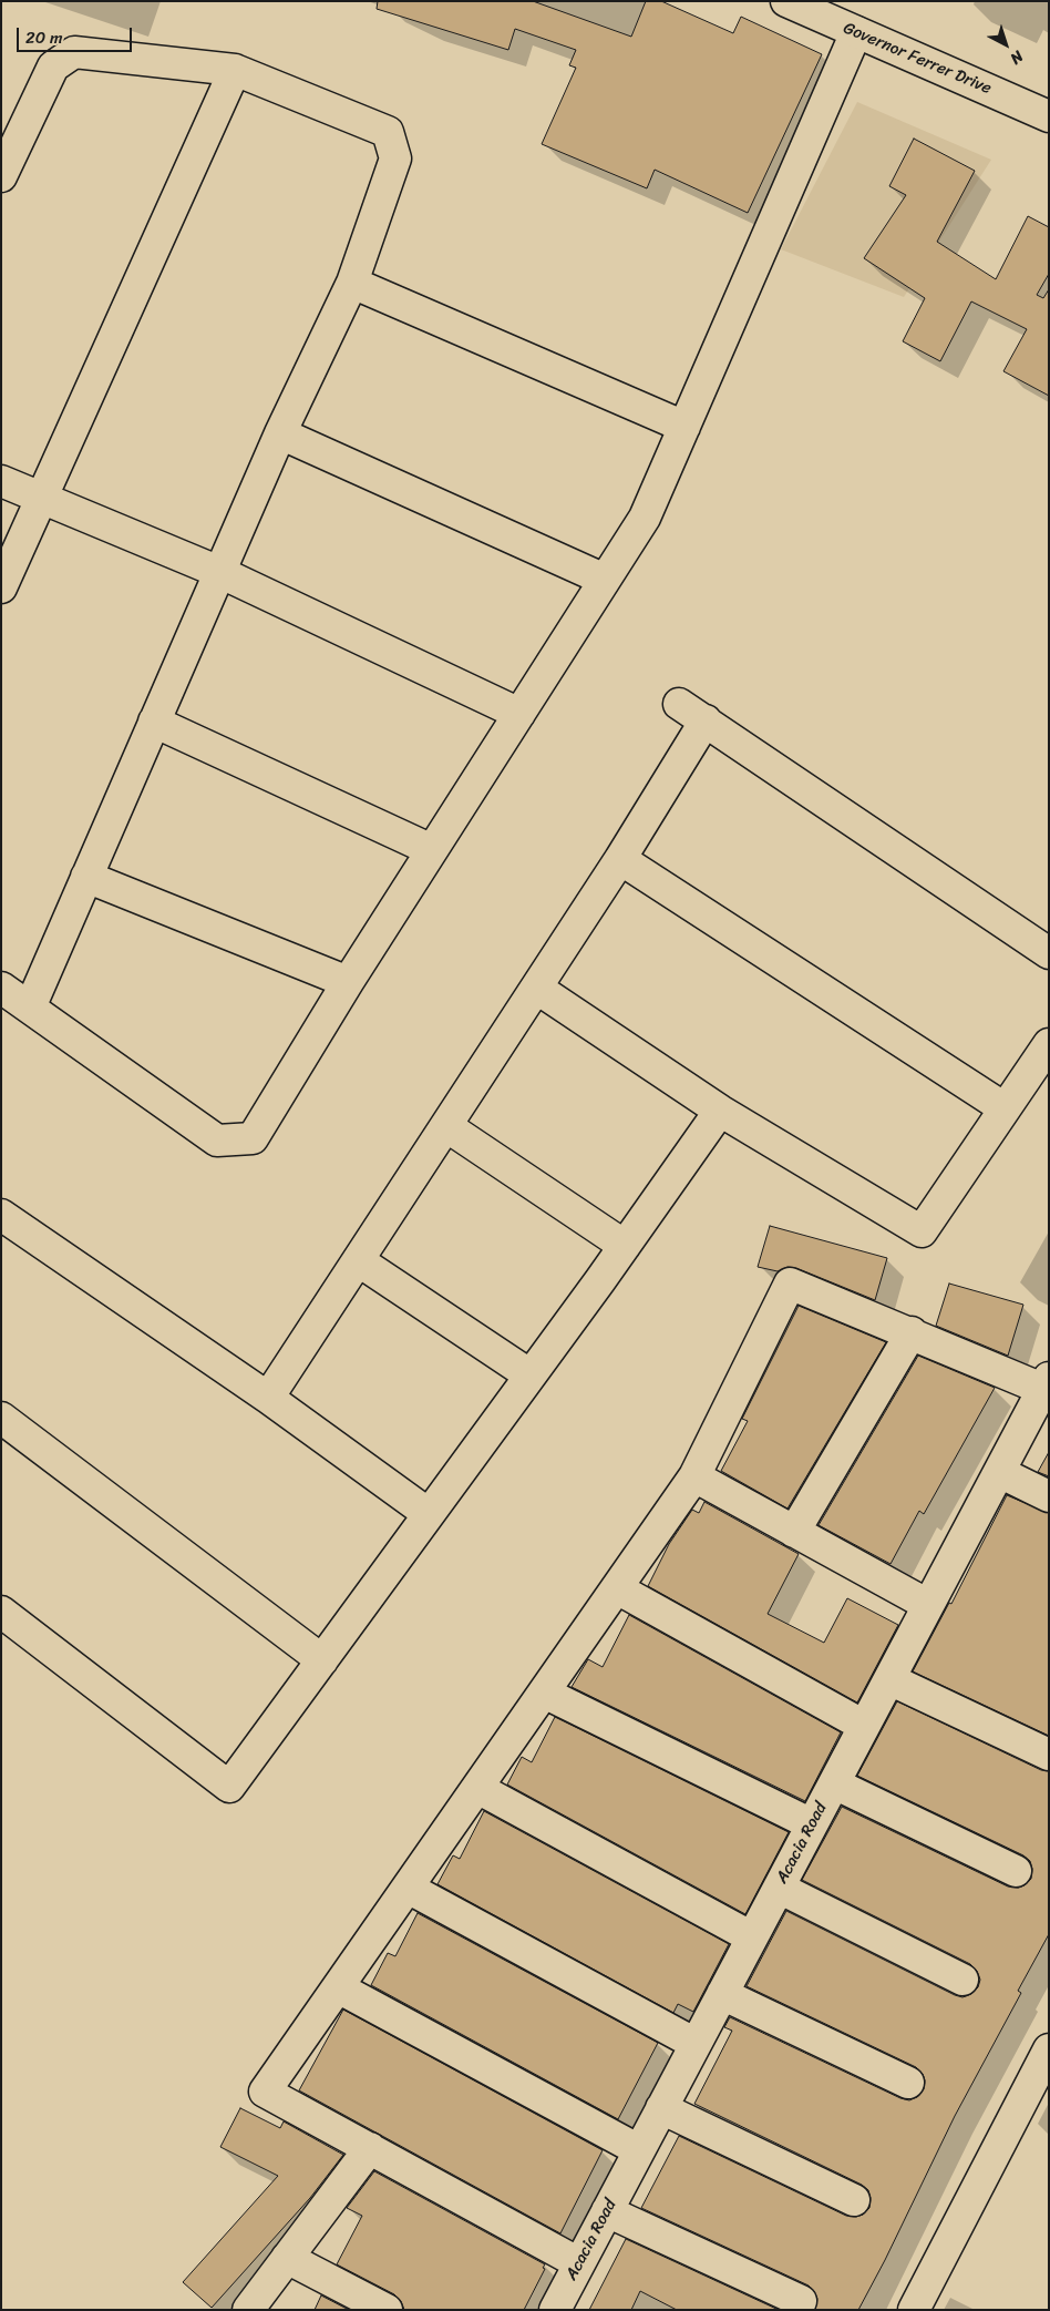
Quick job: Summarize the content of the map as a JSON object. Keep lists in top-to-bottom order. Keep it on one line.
{"streets":{"street":["Governor Ferrer Drive","Acacia Road"]},"scale_bar":"20 m","north":"bottom right"}
